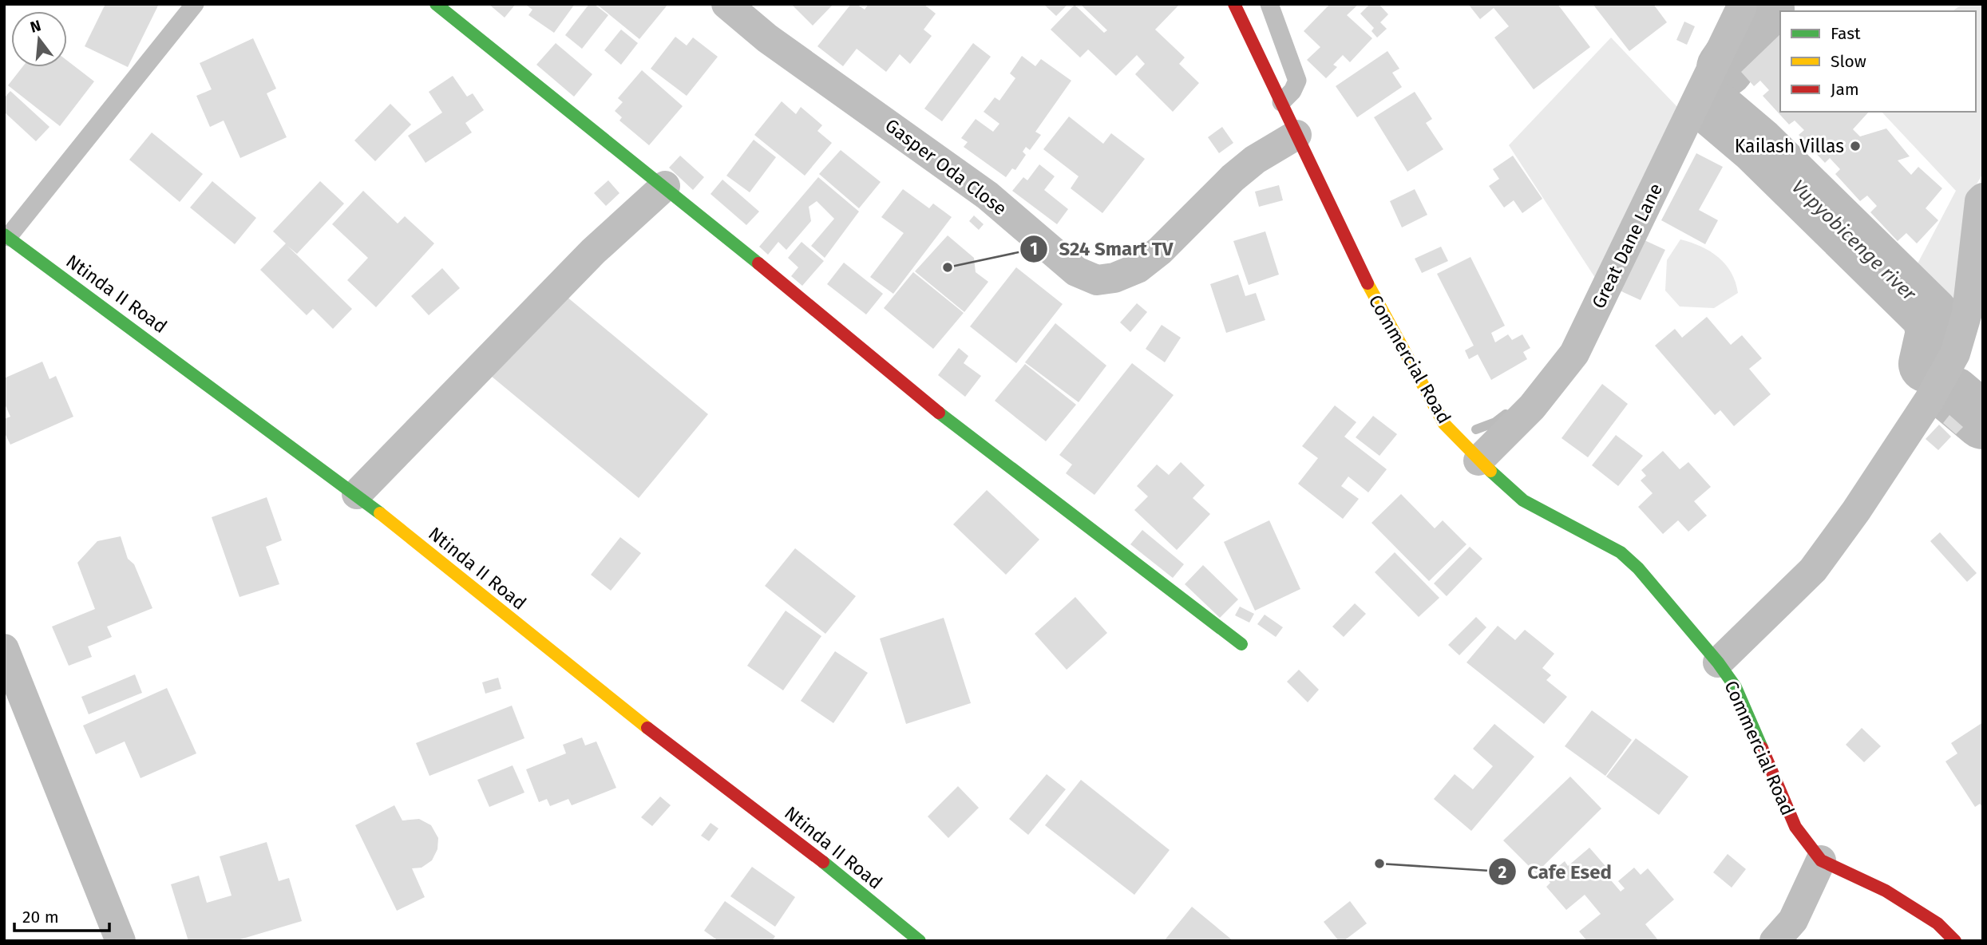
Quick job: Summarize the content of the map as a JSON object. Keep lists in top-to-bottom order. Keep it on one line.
{"streets":{"street":["Gasper Oda Close","Great Dane Lane","Ntinda II Road","Commercial Road"]},"crossings":[["Gasper Oda Close","Commercial Road"],["Great Dane Lane","Commercial Road"]],"water":["Vupyobicenge river"],"places":["Kailash Villas","S24 Smart TV","Cafe Esed"],"legend":["Fast","Slow","Jam"],"scale_bar":"20 m","north":"top"}
